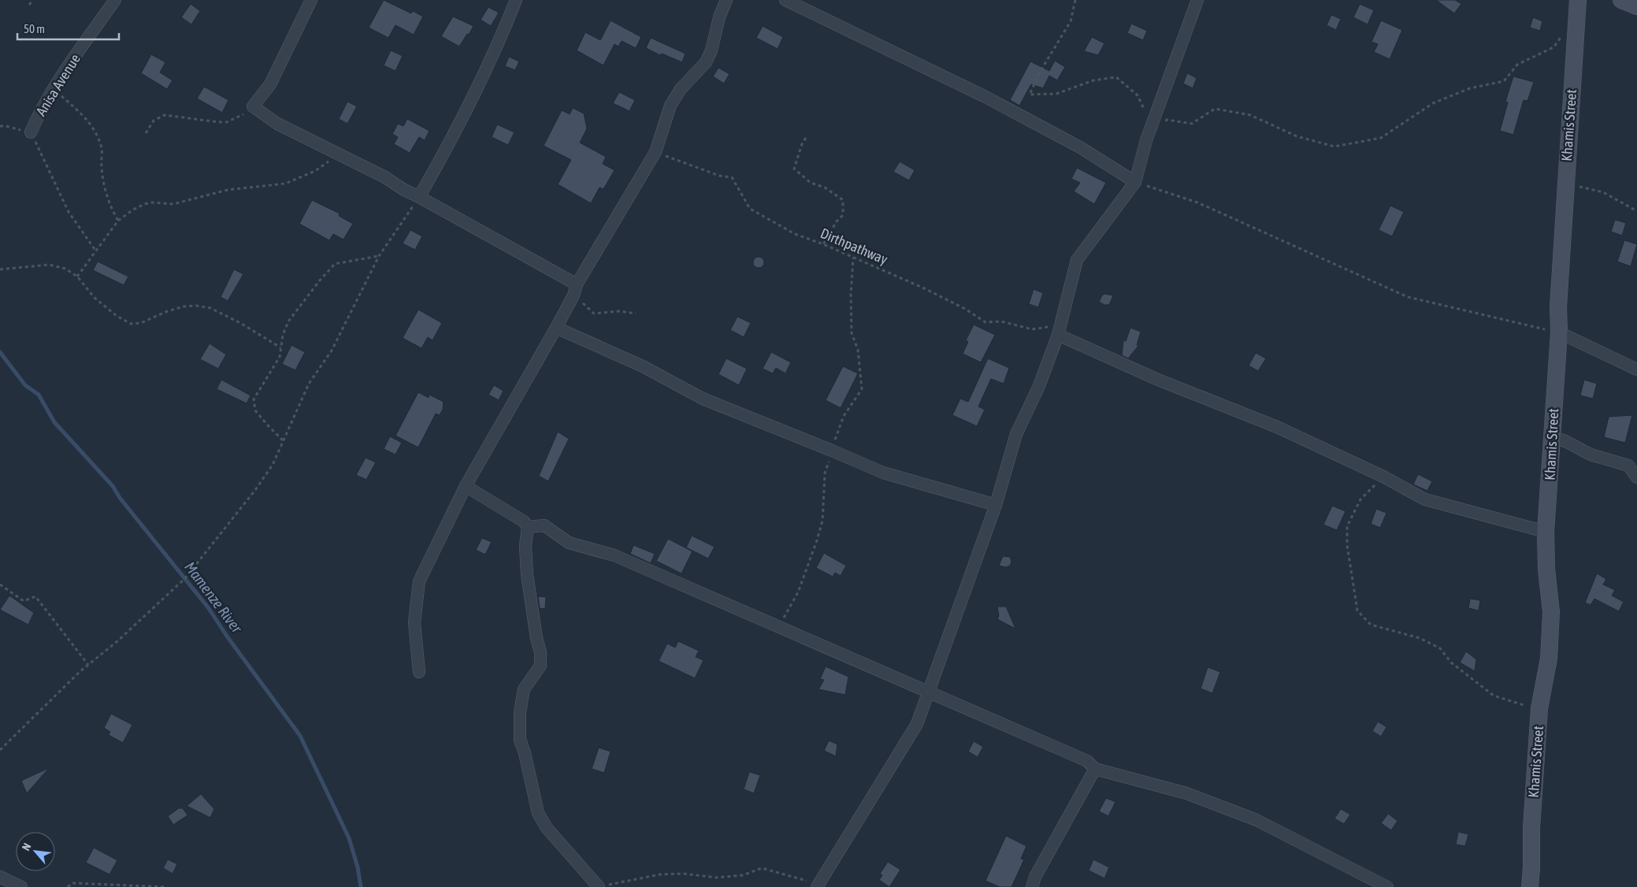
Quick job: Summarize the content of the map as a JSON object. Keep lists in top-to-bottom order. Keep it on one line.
{"streets":{"street":["Anisa Avenue","Khamis Street"],"path":["Dirthpathway"]},"water":["Mamenze River"],"scale_bar":"50 m","north":"top left"}
